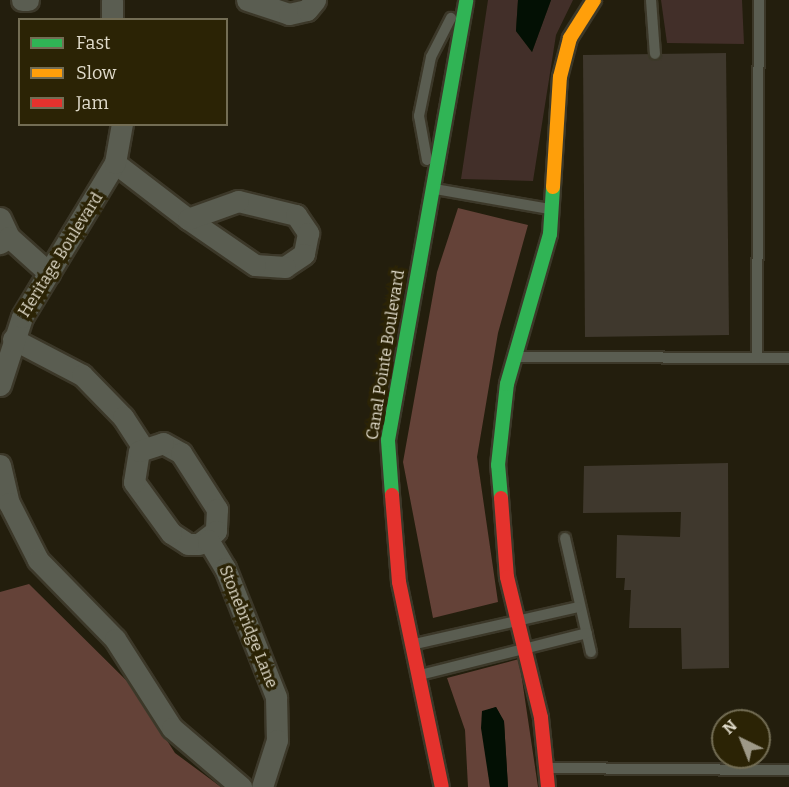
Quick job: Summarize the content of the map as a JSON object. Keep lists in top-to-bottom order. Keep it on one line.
{"streets":{"street":["Heritage Boulevard","Canal Pointe Boulevard","Stonebridge Lane"]},"legend":["Fast","Slow","Jam"],"north":"top left"}
